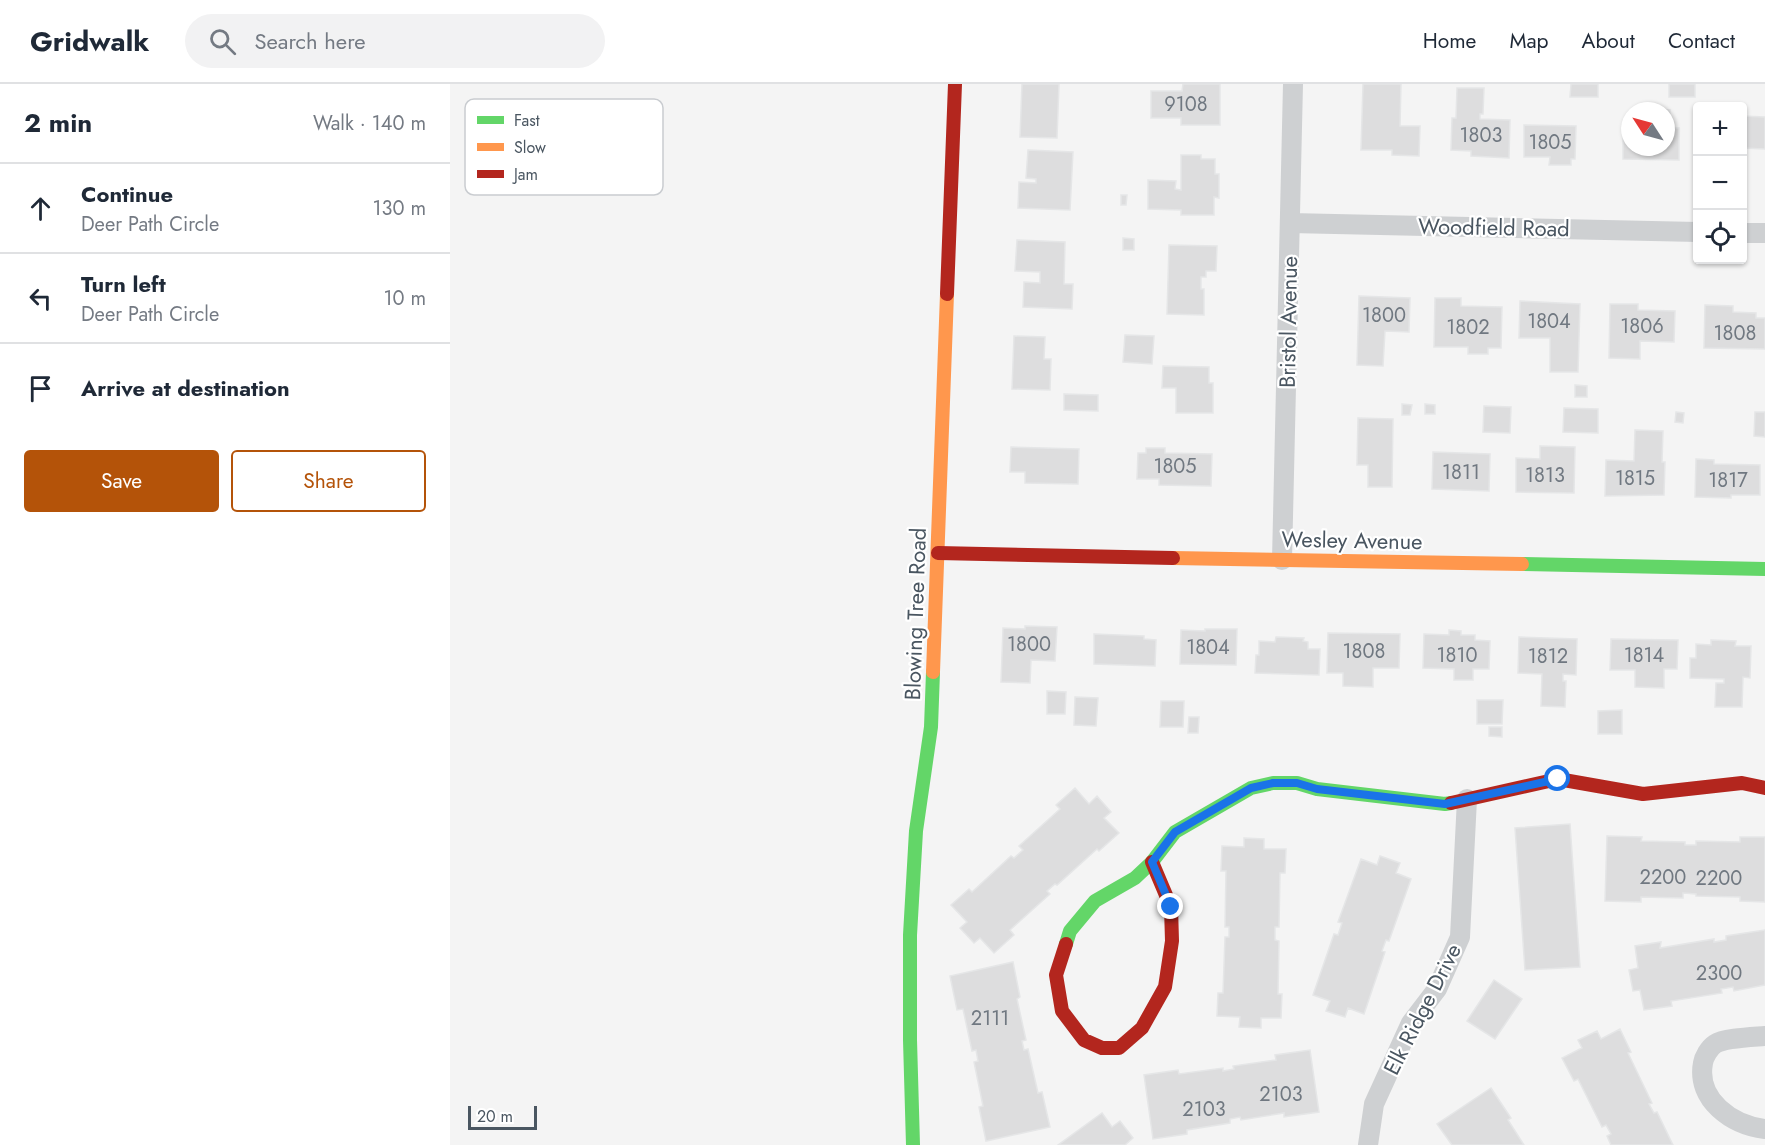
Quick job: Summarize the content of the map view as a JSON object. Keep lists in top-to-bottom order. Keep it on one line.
{"streets":{"street":["Woodfield Road","Bristol Avenue","Wesley Avenue","Blowing Tree Road","Elk Ridge Drive"]},"crossings":[["Woodfield Road","Bristol Avenue"],["Bristol Avenue","Wesley Avenue"],["Wesley Avenue","Blowing Tree Road"]],"house_numbers":["9108","1803","1805","1800","1804","1806","1802","1808","1805","1811","1813","1815","1817","1800","1804","1808","1810","1814","1812","2200","2200","2300","2111","2103","2103"],"legend":["Fast","Slow","Jam"],"scale_bar":"20 m","north":"top left","page":{"header":"Gridwalk","search":"Search here","nav":["Home","Map","About","Contact"],"heading":["2 min","Walk · 140 m"],"map_buttons":["+","−"],"list":[["Continue","Deer Path Circle","130 m"],["Turn left","Deer Path Circle","10 m"],"Arrive at destination"],"buttons":["Save","Share"],"scale":"20 m"}}
